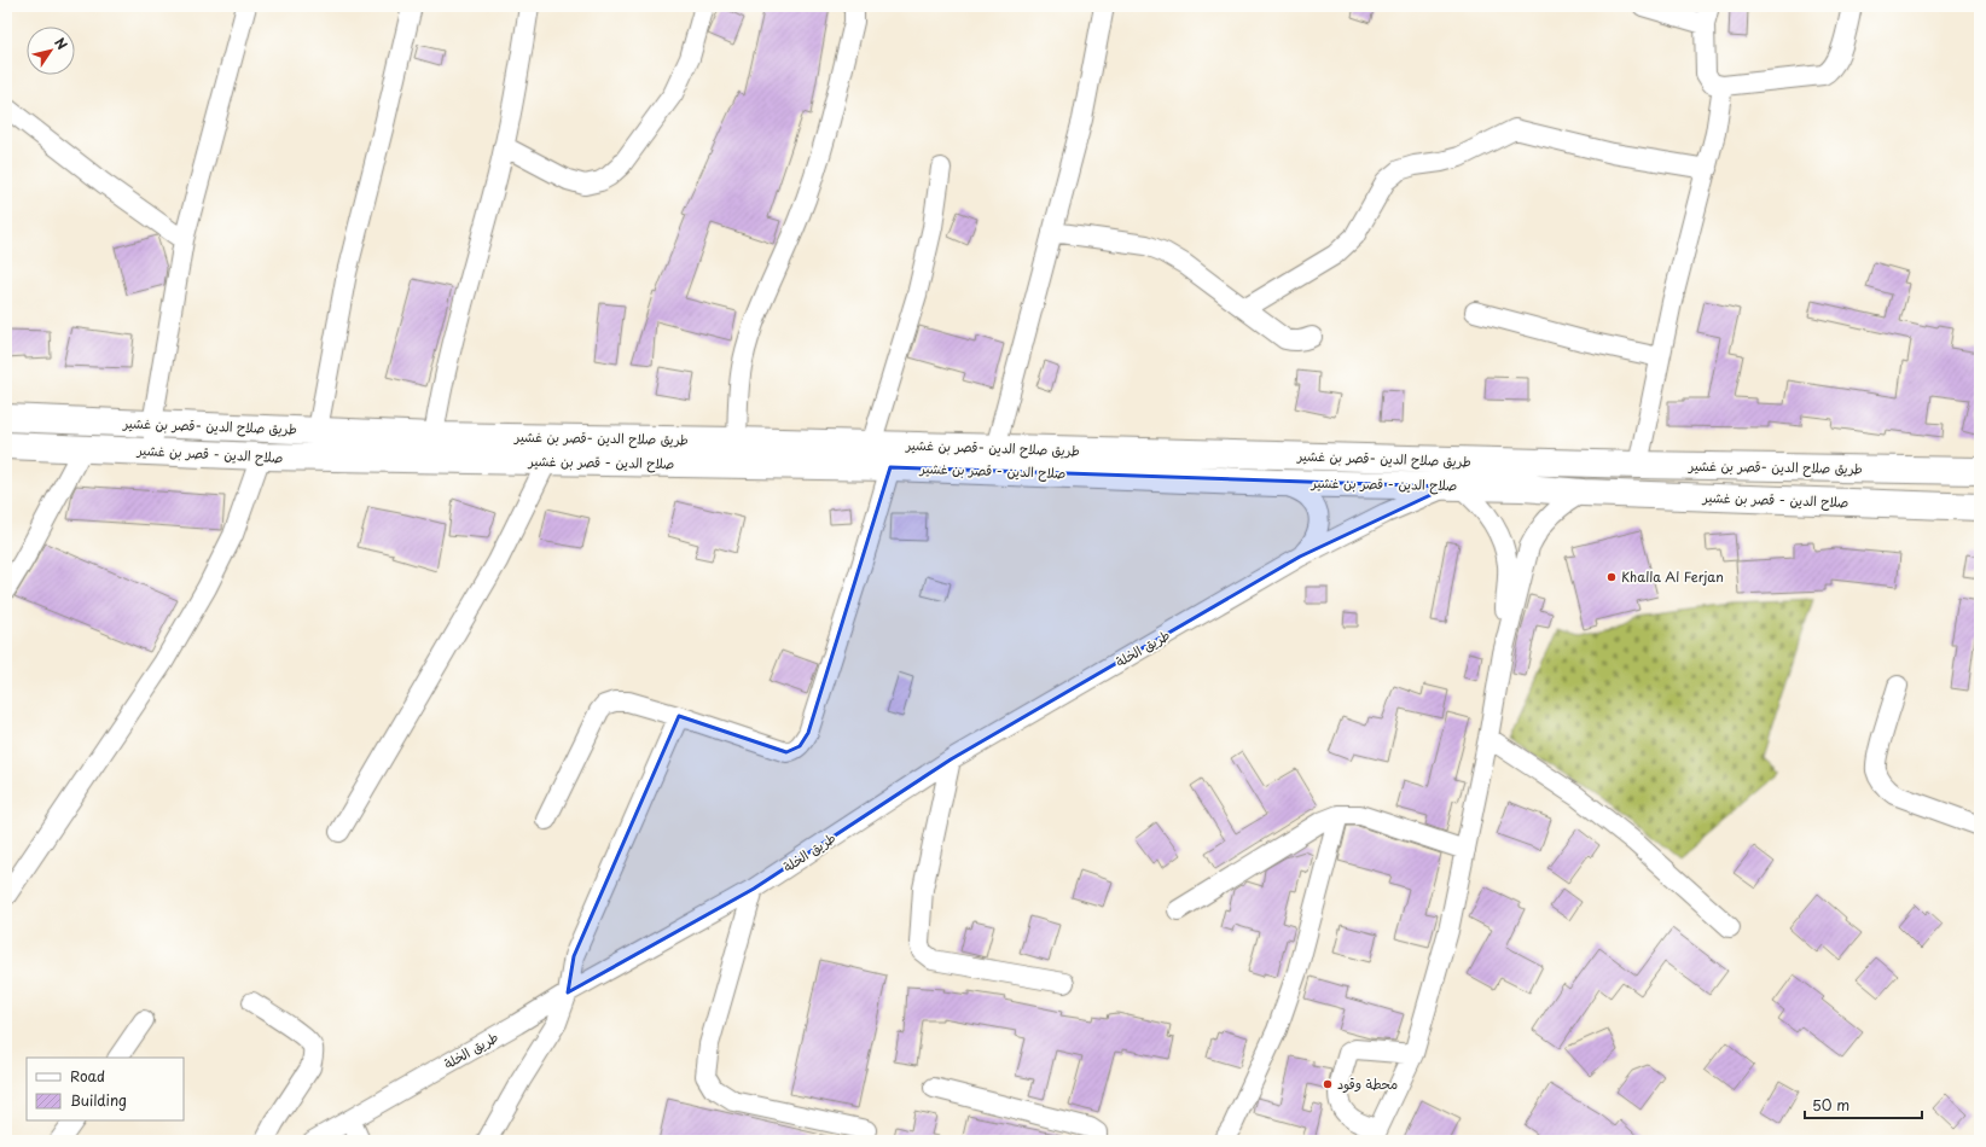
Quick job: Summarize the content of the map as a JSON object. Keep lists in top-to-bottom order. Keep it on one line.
{"streets":{"highway":["طريق صلاح الدين -قصر بن غشير","صلاح الدين - قصر بن غشير"],"street":["طريق الخلة"]},"crossings":[["صلاح الدين - قصر بن غشير","طريق الخلة"]],"places":["Khalla Al Ferjan","محطة وقود"],"legend":["Road","Building"],"scale_bar":"50 m","north":"top right"}
